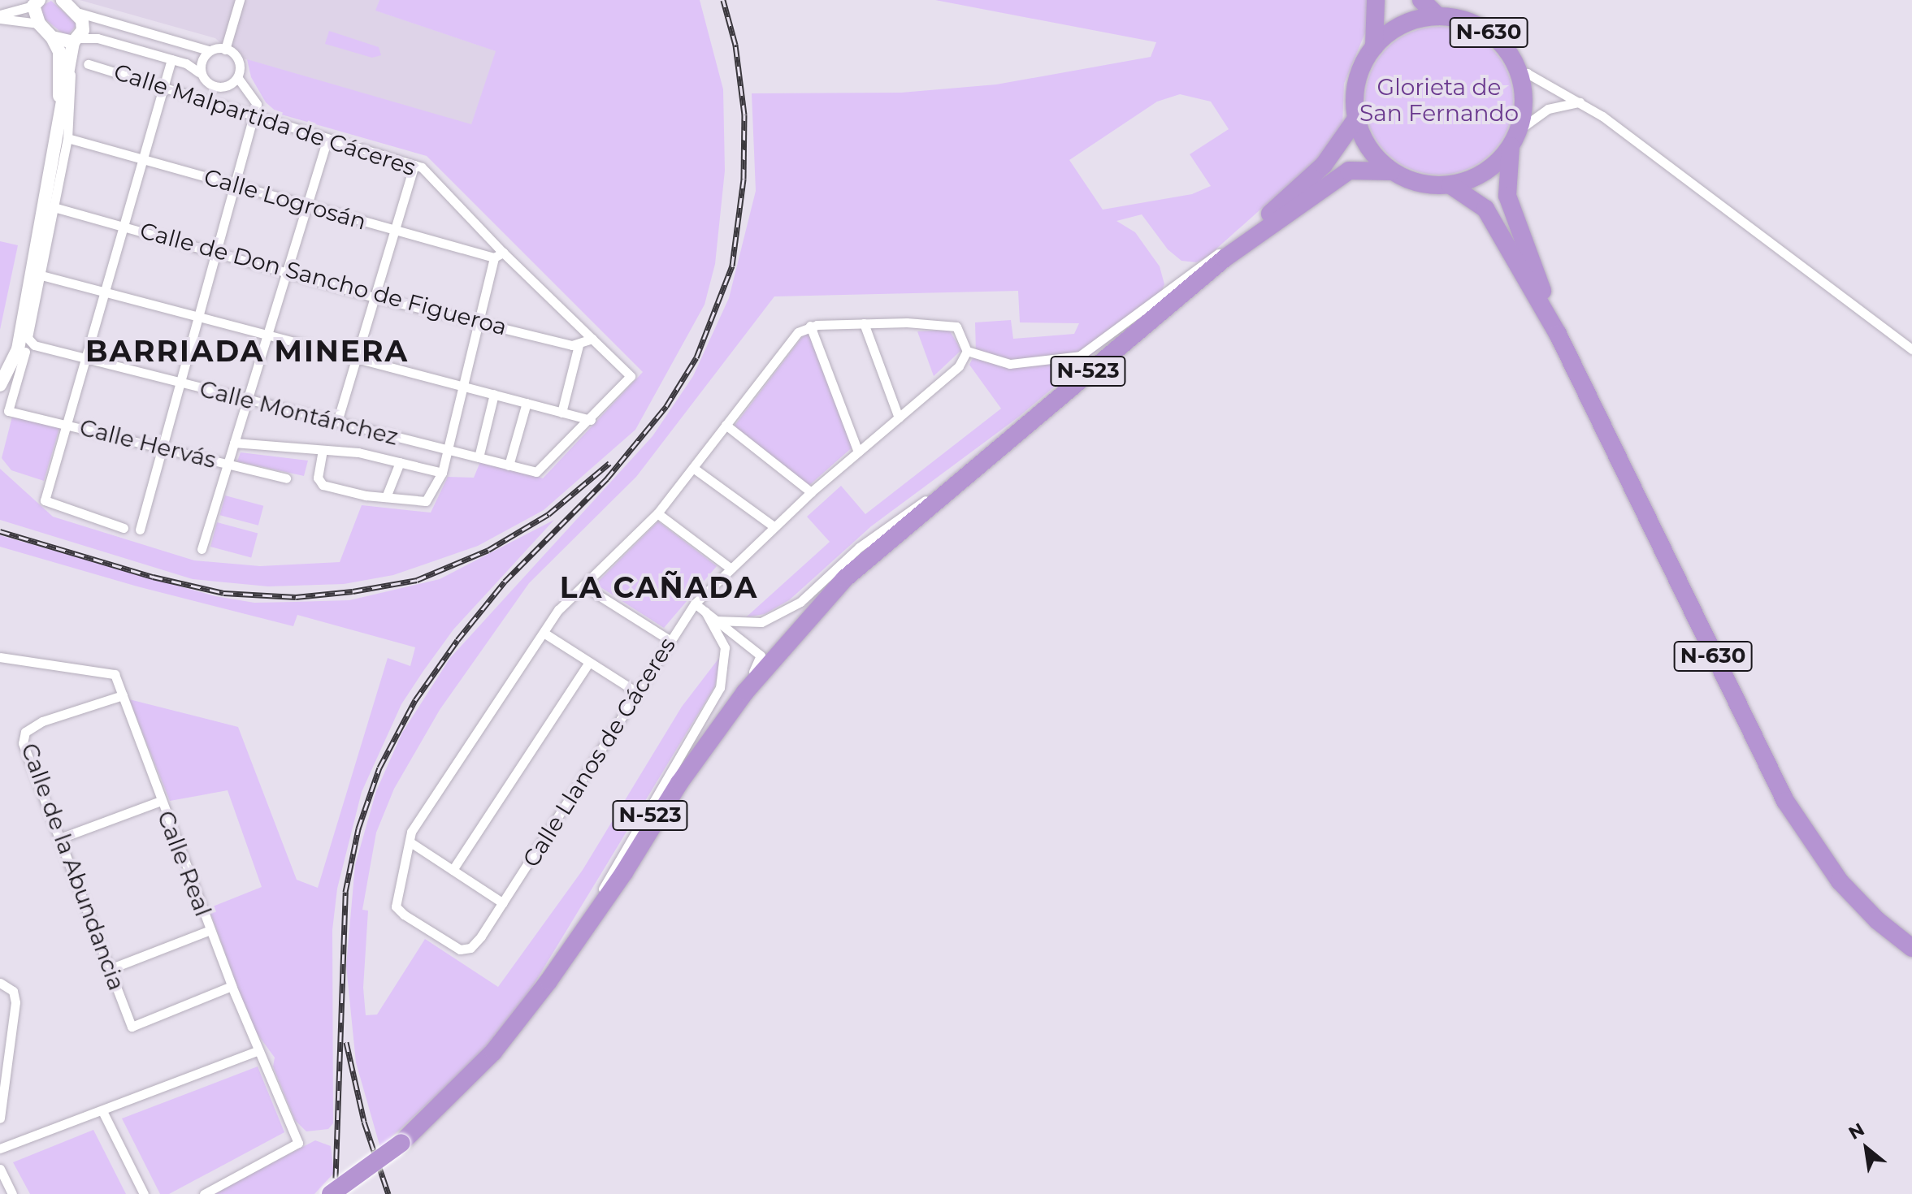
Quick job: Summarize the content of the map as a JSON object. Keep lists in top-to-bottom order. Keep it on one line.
{"streets":{"highway":["N-630","N-523"],"street":["Calle Malpartida de Cáceres","Calle Logrosán","Calle de Don Sancho de Figueroa","Calle Montánchez","Calle Hervás","Calle Llanos de Cáceres","Calle Real","Calle de la Abundancia"]},"crossings":[["Calle Malpartida de Cáceres","Calle Logrosán"],["Calle Malpartida de Cáceres","Calle Montánchez"],["Calle Real","Calle de la Abundancia"]],"districts":["BARRIADA MINERA","LA CAÑADA"],"parks":["Glorieta de San Fernando"],"north":"top left"}
